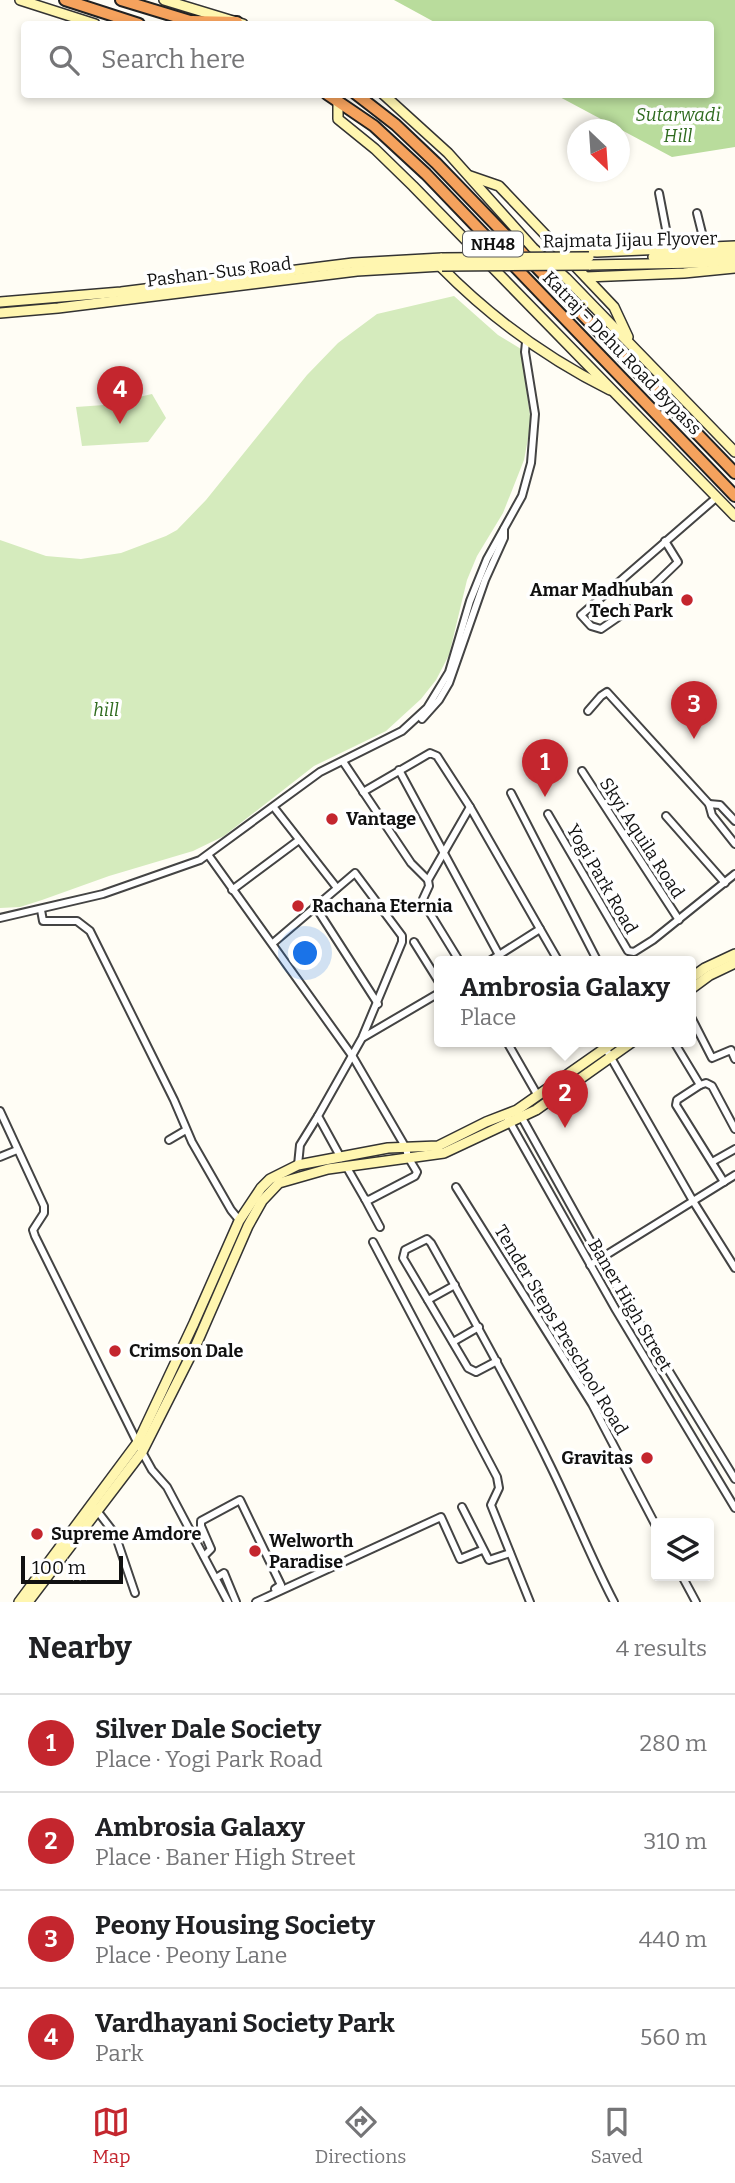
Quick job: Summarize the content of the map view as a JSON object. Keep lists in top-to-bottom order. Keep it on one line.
{"streets":{"highway":["NH48","Katraj - Dehu Road Bypass"],"street":["Rajmata Jijau Flyover","Pashan-Sus Road","Skyi Aquila Road","Yogi Park Road","Baner High Street","Tender Steps Preschool Road"]},"crossings":[["Rajmata Jijau Flyover","Pashan-Sus Road"],["Skyi Aquila Road","Yogi Park Road"]],"parks":["Sutarwadi Hill","hill"],"places":["Amar Madhuban Tech Park","Vantage","Rachana Eternia","Crimson Dale","Gravitas","Supreme Amdore","Welworth Paradise"],"scale_bar":"100 m","north":"bottom right","page":{"search":"Search here","pins":["4","3","1","2"],"popup":["Ambrosia Galaxy","Place"],"scale":"100 m","heading":["Nearby","4 results"],"list":[{"mark":"1","name":"Silver Dale Society","note":"Place · Yogi Park Road","value":"280 m"},{"mark":"2","name":"Ambrosia Galaxy","note":"Place · Baner High Street","value":"310 m"},{"mark":"3","name":"Peony Housing Society","note":"Place · Peony Lane","value":"440 m"},{"mark":"4","name":"Vardhayani Society Park","note":"Park","value":"560 m"}],"nav":["Map","Directions","Saved"]}}
